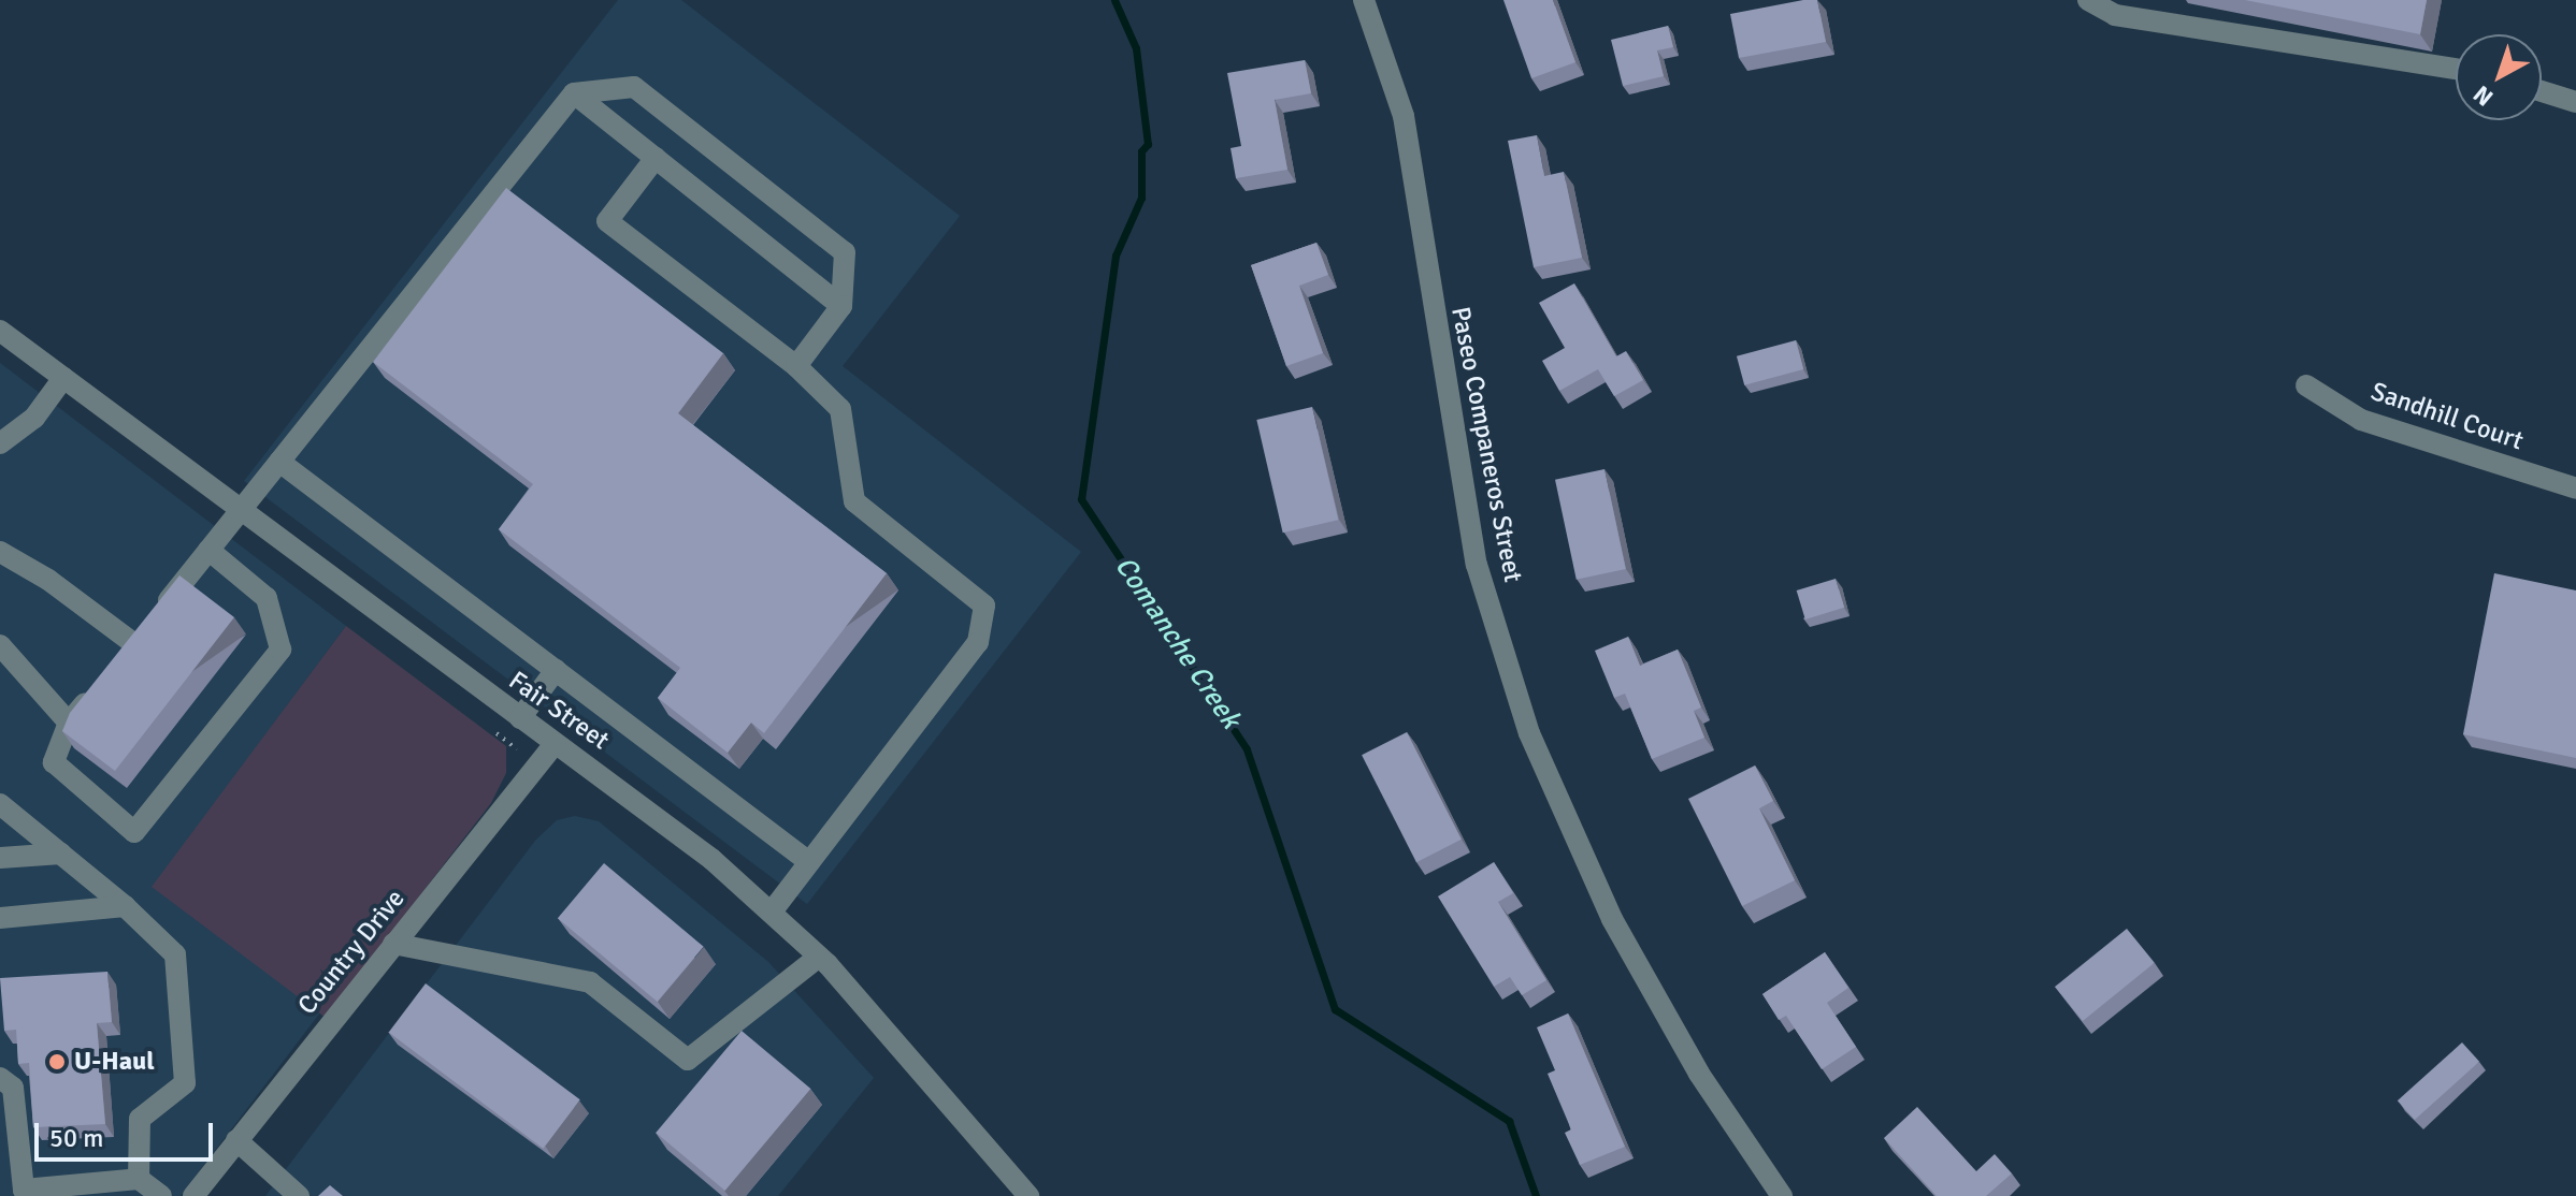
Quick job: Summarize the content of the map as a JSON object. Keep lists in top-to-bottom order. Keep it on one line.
{"streets":{"street":["Sandhill Court","Paseo Companeros Street","Fair Street","Country Drive"]},"crossings":[["Fair Street","Country Drive"]],"water":["Comanche Creek"],"places":["U-Haul"],"scale_bar":"50 m","north":"bottom left"}
